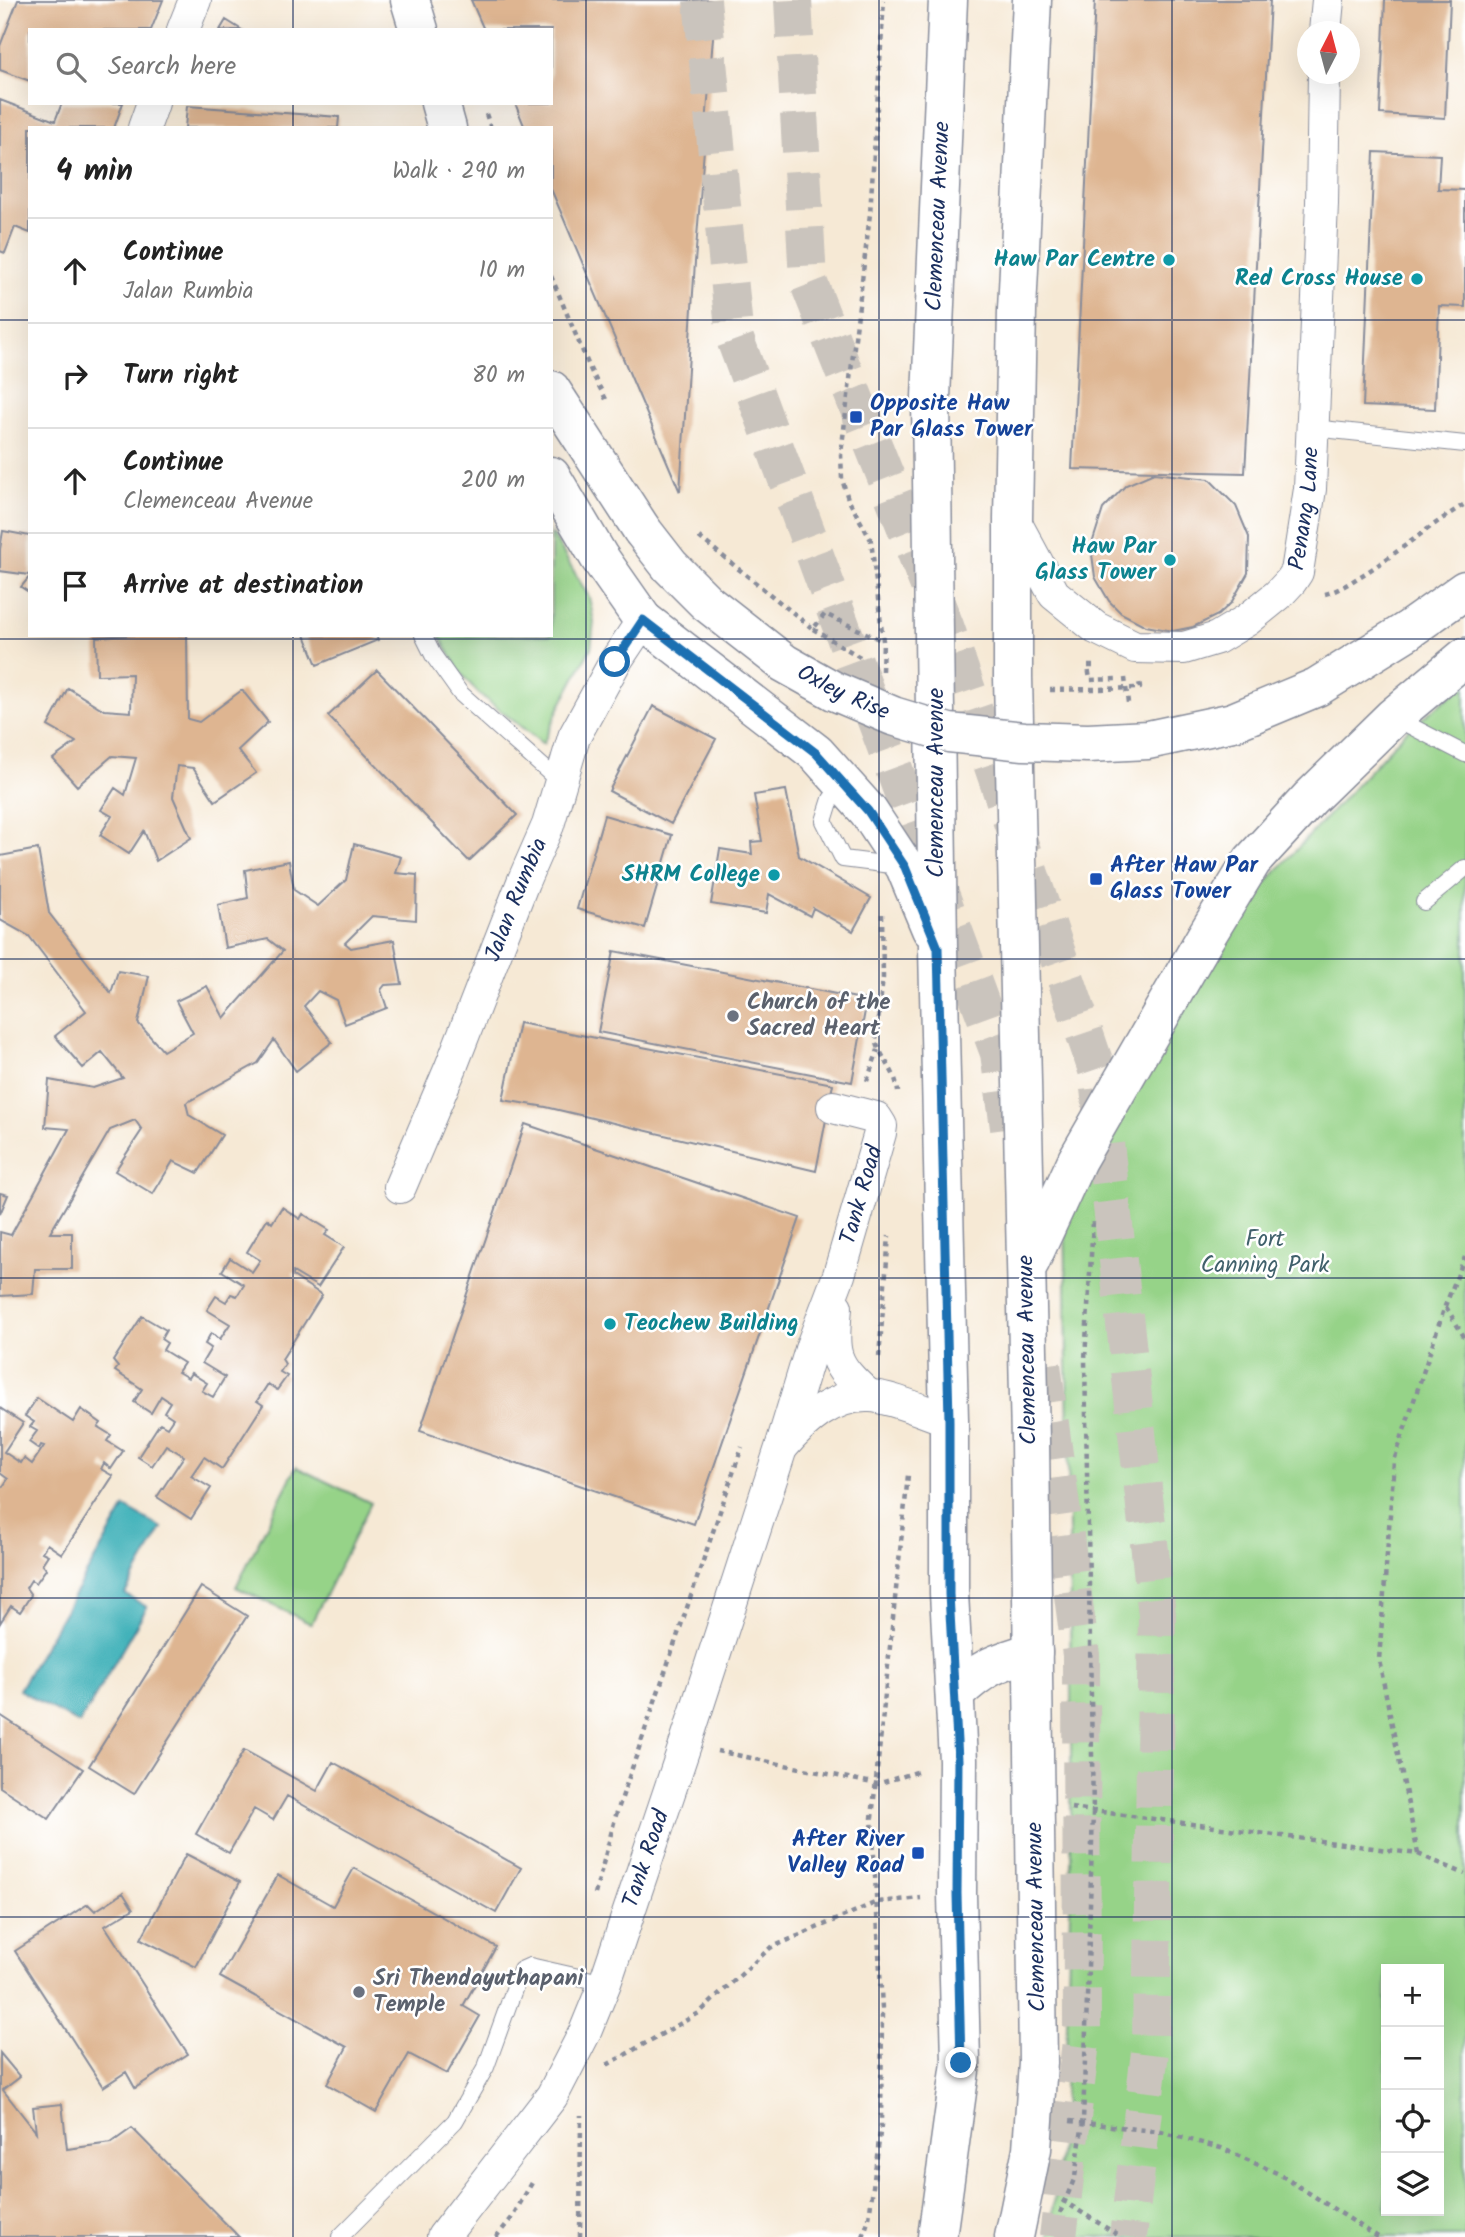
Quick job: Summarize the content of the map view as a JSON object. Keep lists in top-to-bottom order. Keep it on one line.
{"streets":{"main road":["Clemenceau Avenue","Oxley Rise"],"street":["Penang Lane","Jalan Rumbia","Tank Road"]},"crossings":[["Clemenceau Avenue","Penang Lane"],["Clemenceau Avenue","Tank Road"]],"parks":["Fort Canning Park"],"places":{"other":["Haw Par Centre","Red Cross House","Haw Par Glass Tower","SHRM College","Church of the Sacred Heart","Teochew Building","Sri Thendayuthapani Temple"],"transit":["Opposite Haw Par Glass Tower","After Haw Par Glass Tower","After River Valley Road"]},"north":"top","page":{"search":"Search here","heading":["4 min","Walk · 290 m"],"list":[["Continue","Jalan Rumbia","10 m"],["Turn right","80 m"],["Continue","Clemenceau Avenue","200 m"],"Arrive at destination"],"map_buttons":["+","−"]}}
